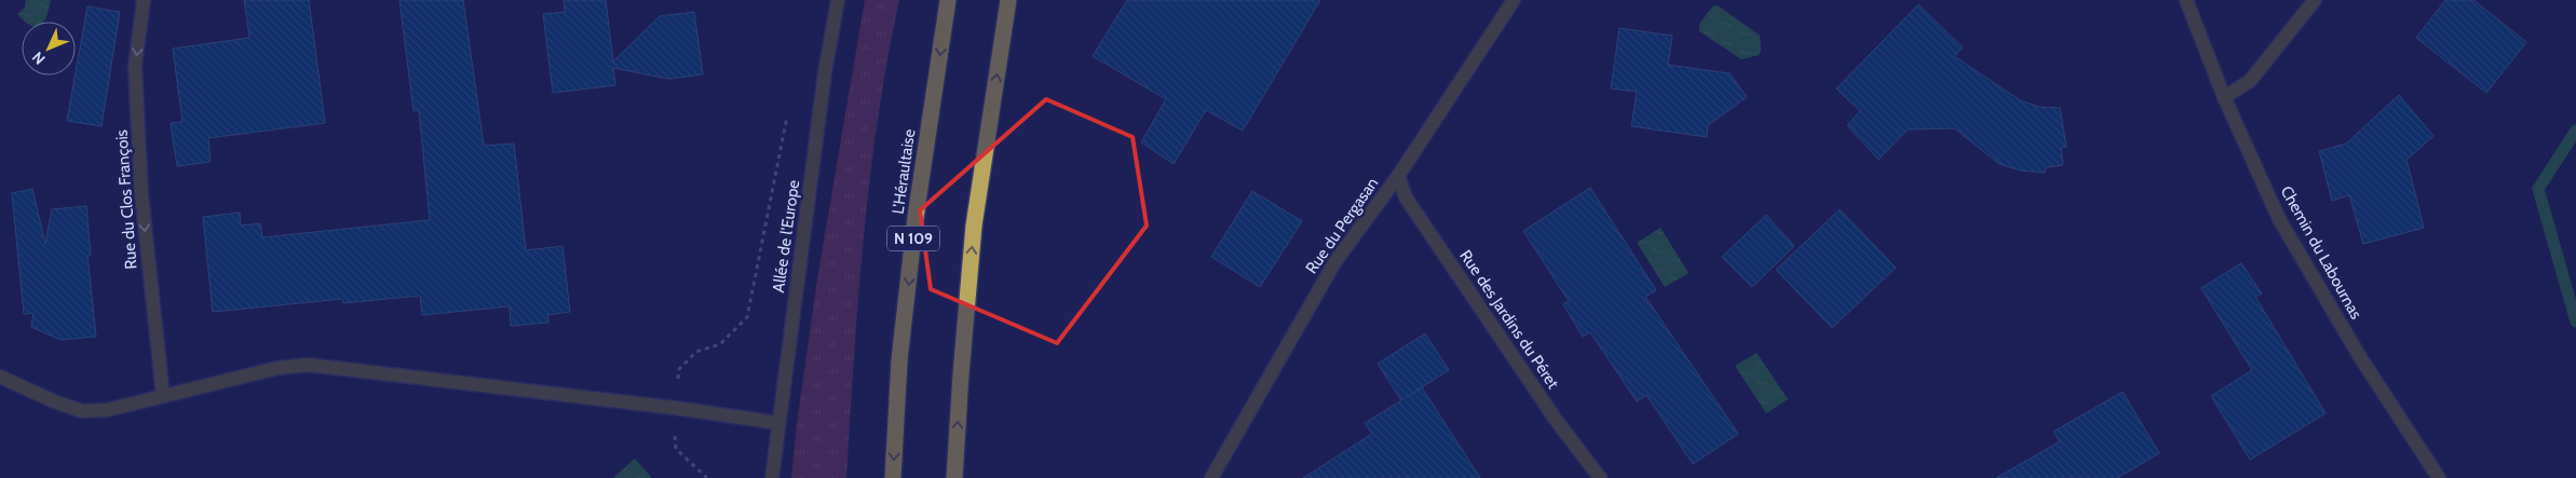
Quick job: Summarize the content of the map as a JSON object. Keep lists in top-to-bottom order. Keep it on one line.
{"streets":{"highway":["L'Héraultaise","N 109"],"street":["Rue du Clos François","Rue du Pergasan","Allée de l'Europe","Chemin du Labournas","Rue des Jardins du Péret"]},"crossings":[["Rue du Pergasan","Rue des Jardins du Péret"]],"one_way":["Rue du Clos François"],"north":"bottom left"}
